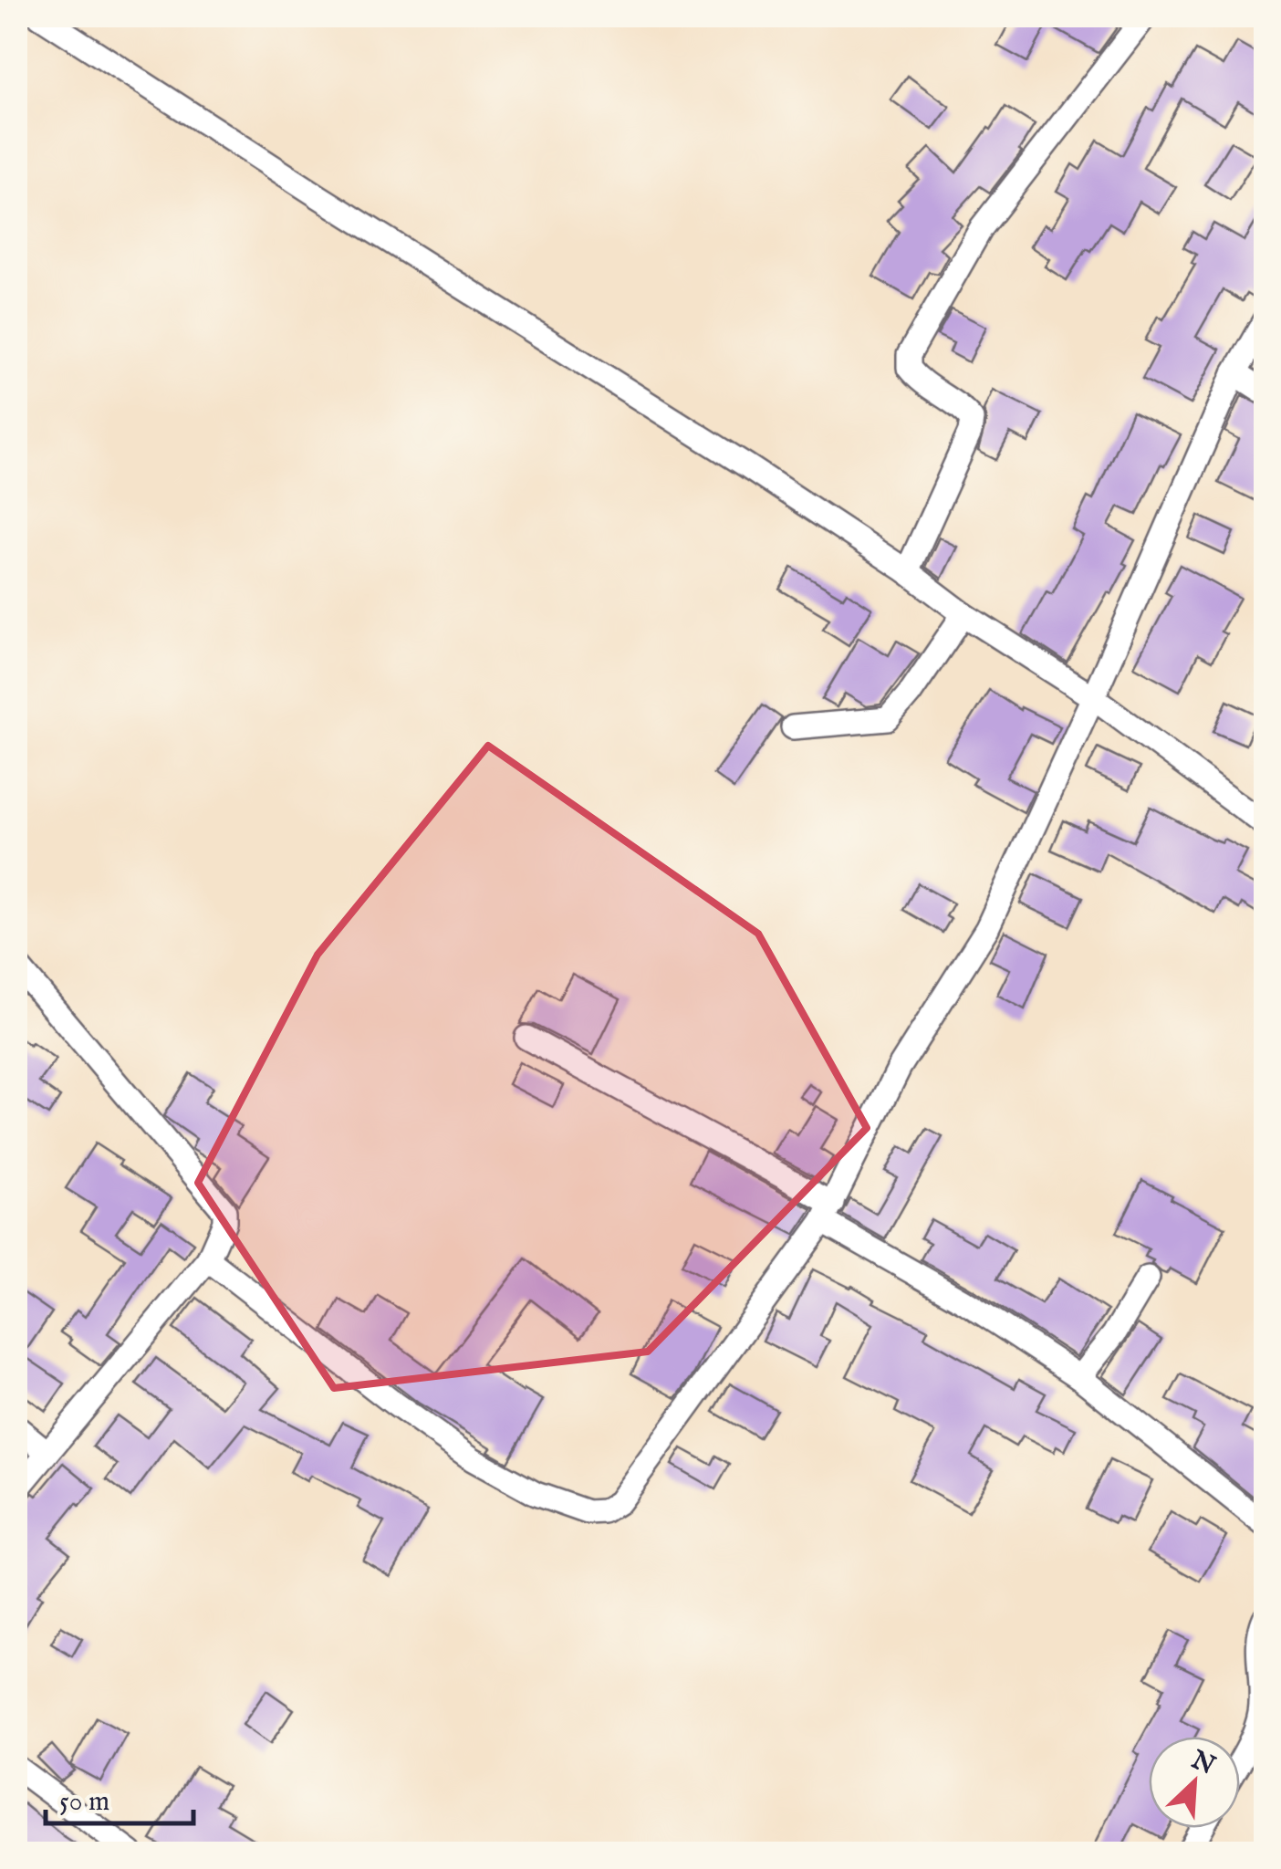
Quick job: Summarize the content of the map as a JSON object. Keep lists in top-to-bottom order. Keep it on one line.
{"scale_bar":"50 m","north":"top right"}
